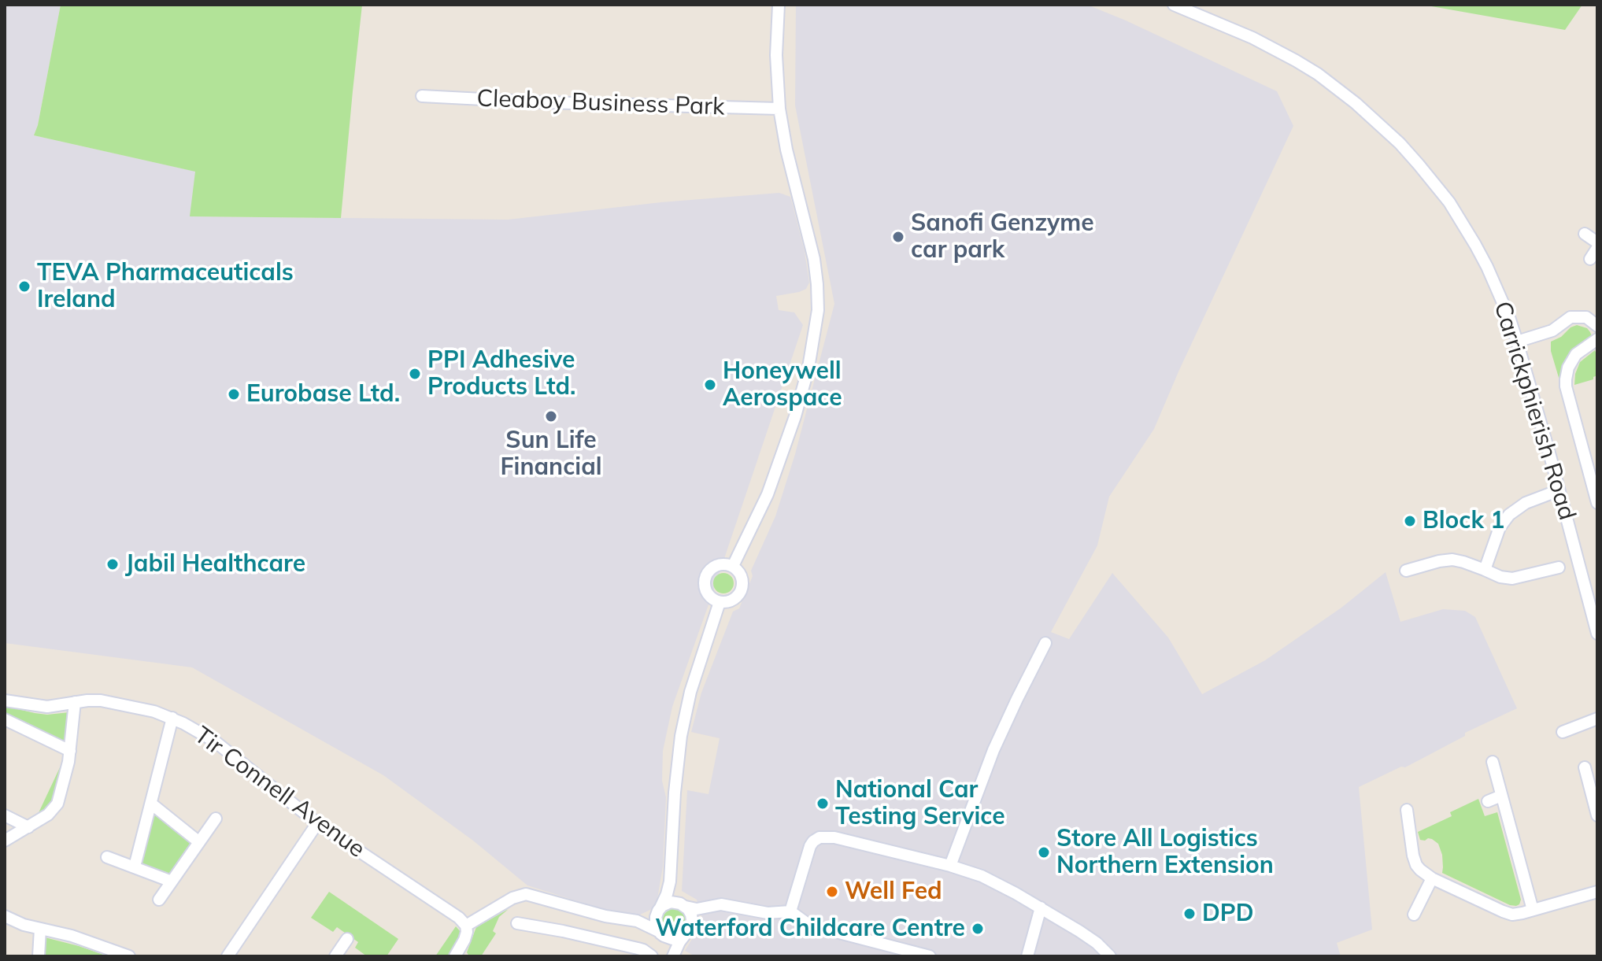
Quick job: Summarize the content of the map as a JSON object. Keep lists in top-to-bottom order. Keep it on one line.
{"streets":{"street":["Cleaboy Business Park","Carrickphierish Road","Tir Connell Avenue"]},"places":["Sanofi Genzyme car park","TEVA Pharmaceuticals Ireland","PPI Adhesive Products Ltd.","Honeywell Aerospace","Eurobase Ltd.","Sun Life Financial","Block 1","Jabil Healthcare","National Car Testing Service","Store All Logistics Northern Extension","Well Fed","DPD","Waterford Childcare Centre"]}
